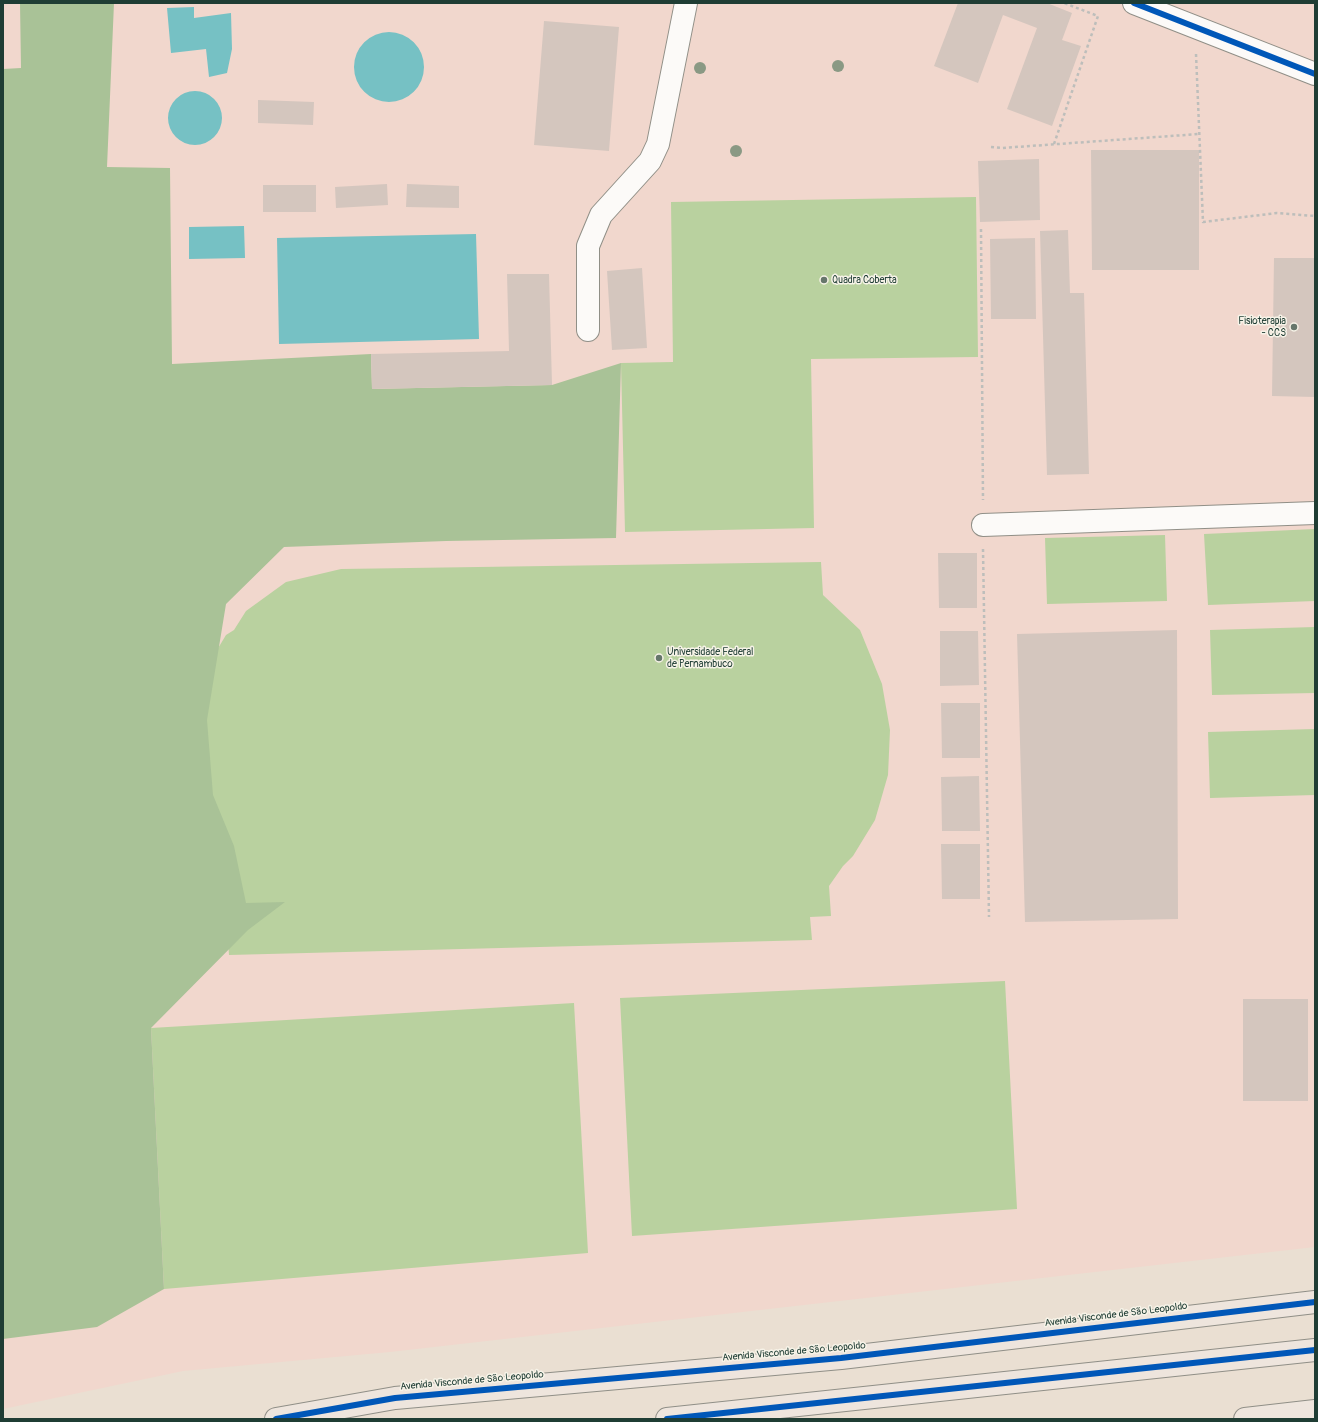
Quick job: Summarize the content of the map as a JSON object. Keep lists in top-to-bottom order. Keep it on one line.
{"streets":{"main road":["Avenida Visconde de São Leopoldo"]},"places":["Quadra Coberta","Fisioterapia - CCS","Universidade Federal de Pernambuco"]}
